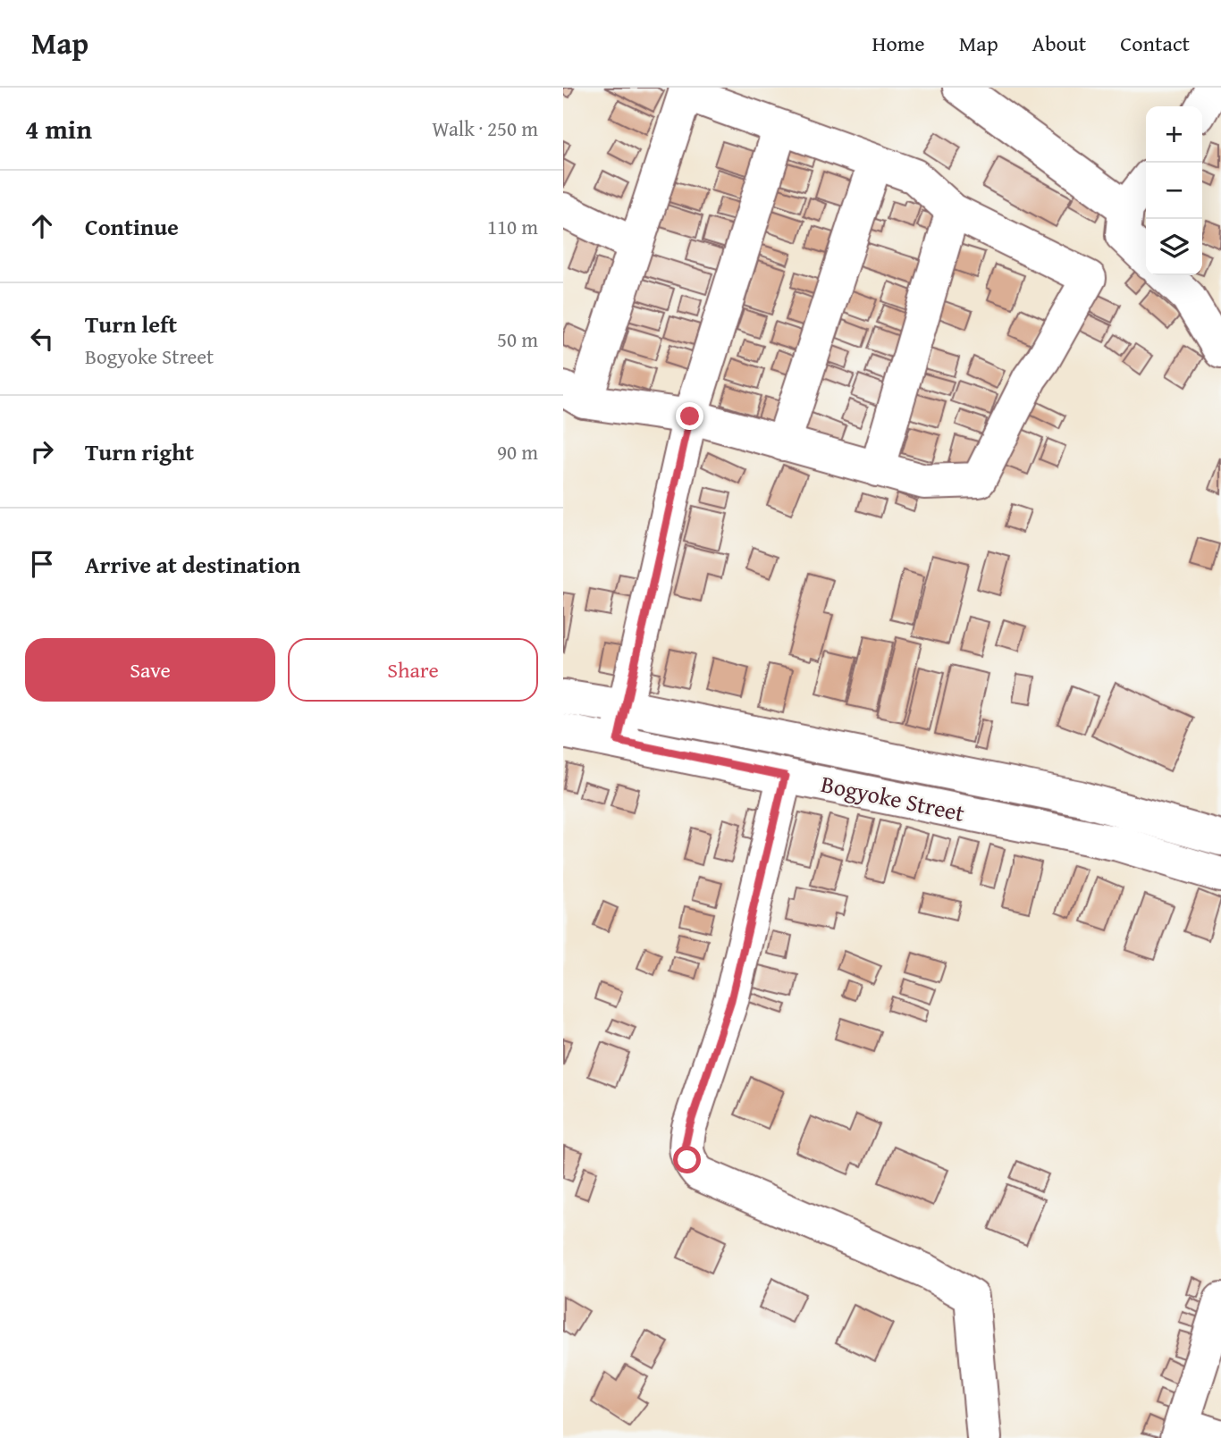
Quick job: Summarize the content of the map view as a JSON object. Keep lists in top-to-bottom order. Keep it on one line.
{"streets":{"street":["Bogyoke Street"]},"page":{"header":"Map","nav":["Home","Map","About","Contact"],"heading":["4 min","Walk · 250 m"],"map_buttons":["+","−"],"list":[["Continue","110 m"],["Turn left","Bogyoke Street","50 m"],["Turn right","90 m"],"Arrive at destination"],"buttons":["Save","Share"]}}
